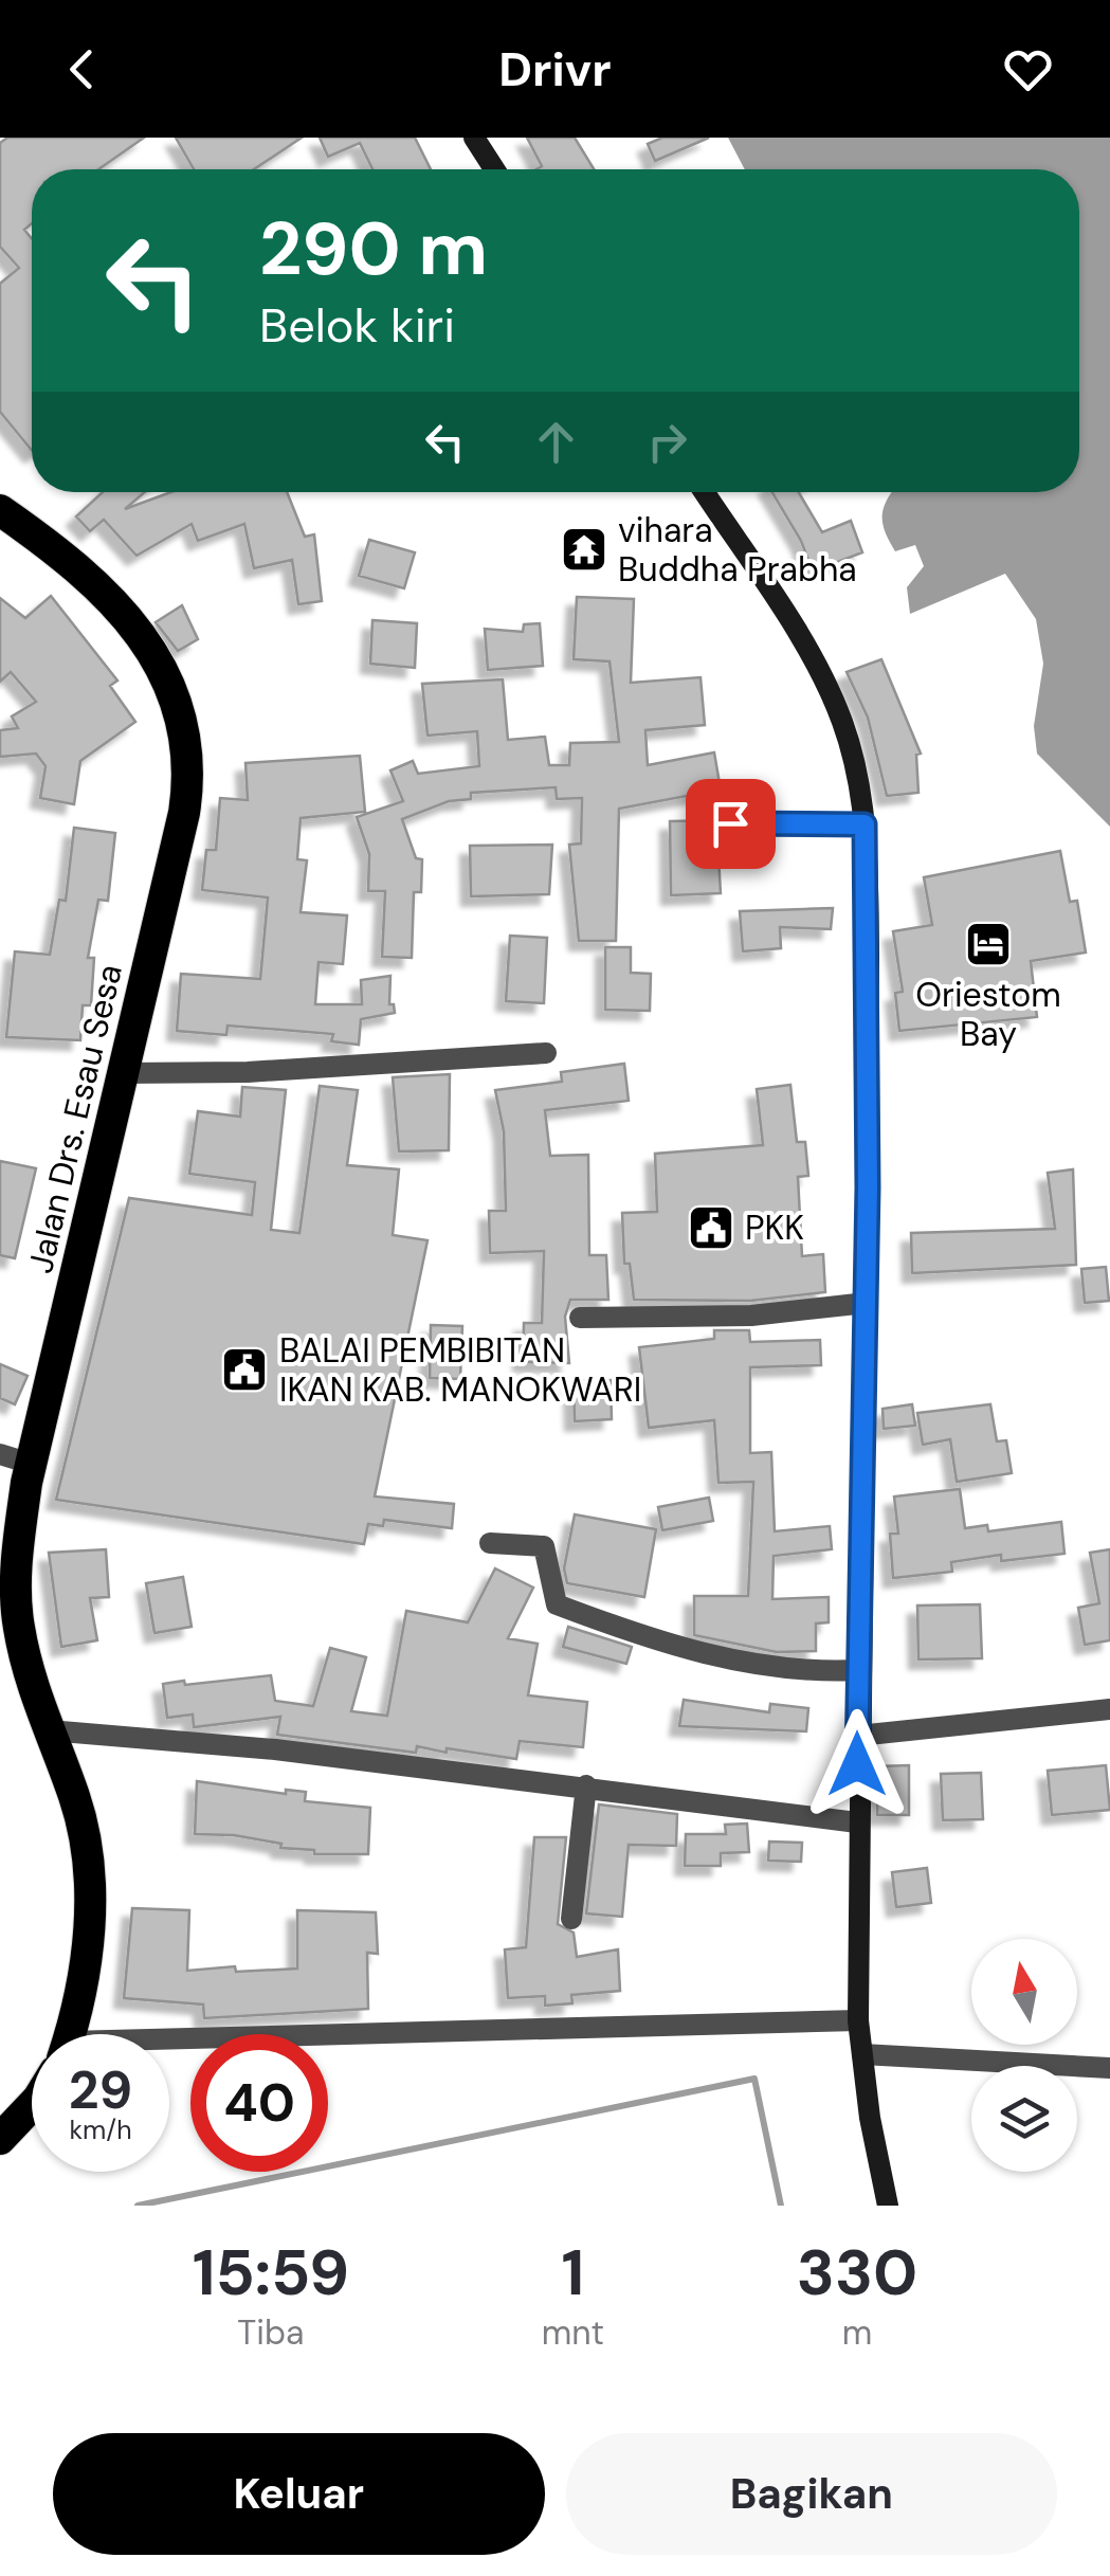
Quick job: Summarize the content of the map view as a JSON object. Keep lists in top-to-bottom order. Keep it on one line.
{"streets":{"highway":["Jalan Drs. Esau Sesa"]},"places":{"temple":["vihara Buddha Prabha"],"hotel":["Oriestom Bay"],"public building":["PKK","BALAI PEMBIBITAN IKAN KAB. MANOKWARI"]},"north":"top","page":{"header":"Drivr","turn":["290 m","Belok kiri"],"speed":"29 km/h","limit":"40","eta":["15:59","Tiba","1","mnt","330","m"],"buttons":["Keluar","Bagikan"]}}
